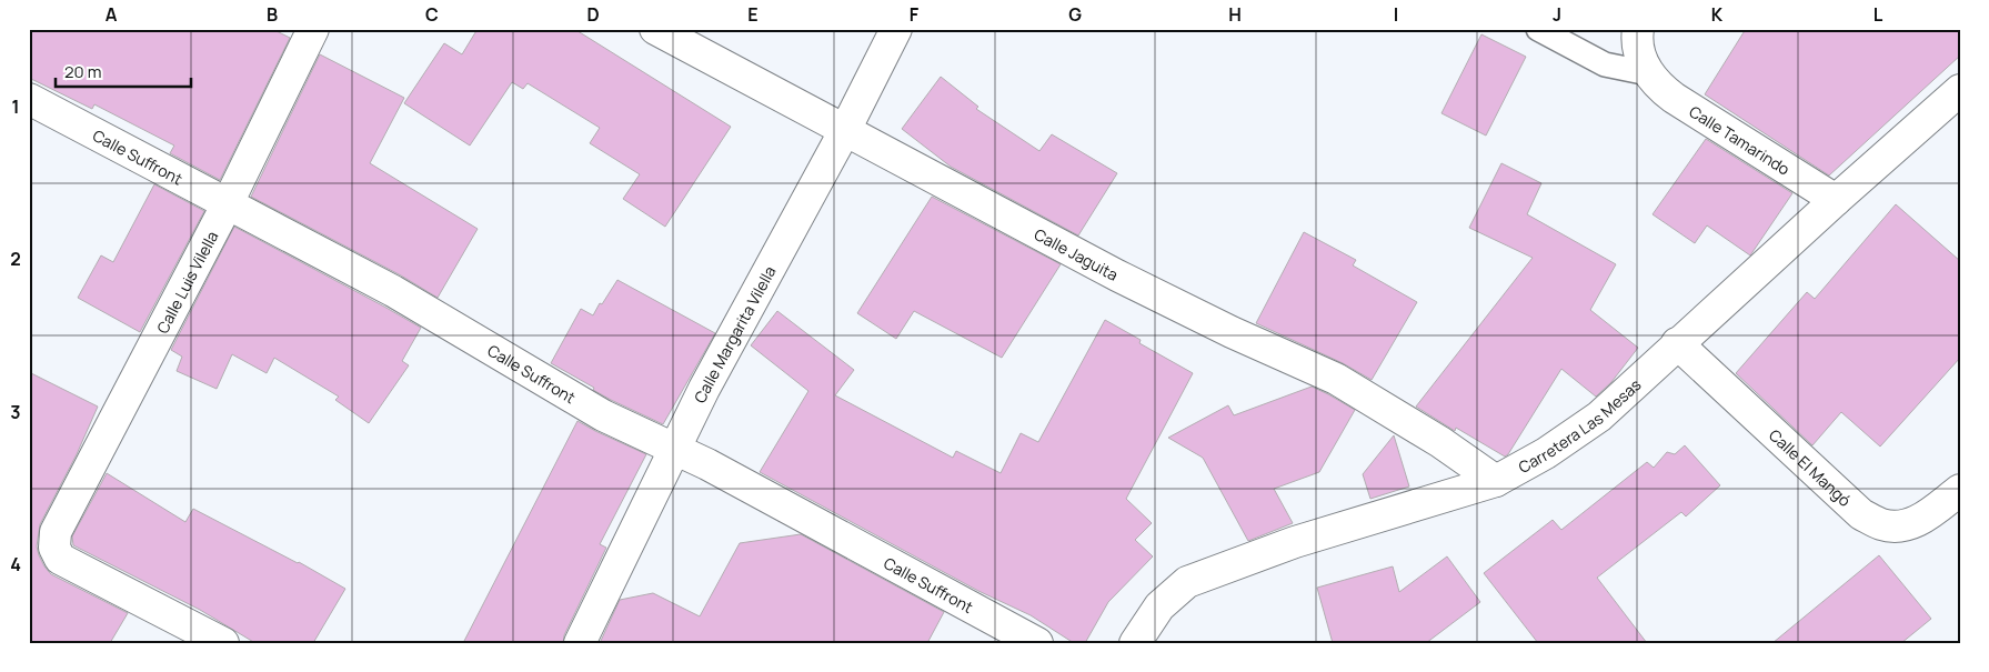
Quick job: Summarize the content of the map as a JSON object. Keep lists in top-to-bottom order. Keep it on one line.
{"streets":{"street":["Calle Tamarindo","Calle Suffront","Calle Jaguita","Calle Luis Vilella","Calle Margarita Vilella","Carretera Las Mesas","Calle El Mangó"]},"crossings":[["Calle Tamarindo","Carretera Las Mesas"],["Calle Suffront","Calle Luis Vilella"],["Calle Suffront","Calle Margarita Vilella"],["Calle Jaguita","Calle Margarita Vilella"],["Calle Jaguita","Carretera Las Mesas"],["Carretera Las Mesas","Calle El Mangó"]],"scale_bar":"20 m","grid":{"columns":["A","B","C","D","E","F","G","H","I","J","K","L"],"rows":["1","2","3","4"]}}
